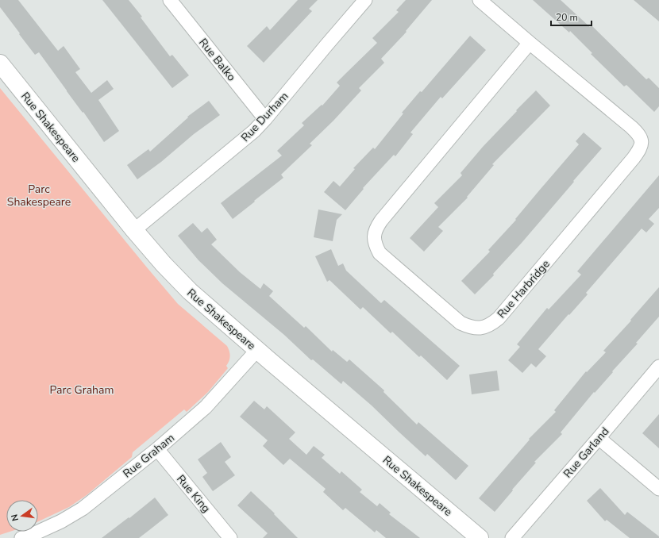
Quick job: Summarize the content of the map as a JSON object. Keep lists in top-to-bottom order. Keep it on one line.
{"streets":{"street":["Rue Balko","Rue Durham","Rue Shakespeare","Rue Harbridge","Rue Garland","Rue Graham","Rue King"]},"crossings":[["Rue Balko","Rue Durham"],["Rue Durham","Rue Shakespeare"],["Rue Shakespeare","Rue Graham"],["Rue Graham","Rue King"]],"parks":["Parc Shakespeare","Parc Graham"],"scale_bar":"20 m","north":"left"}
